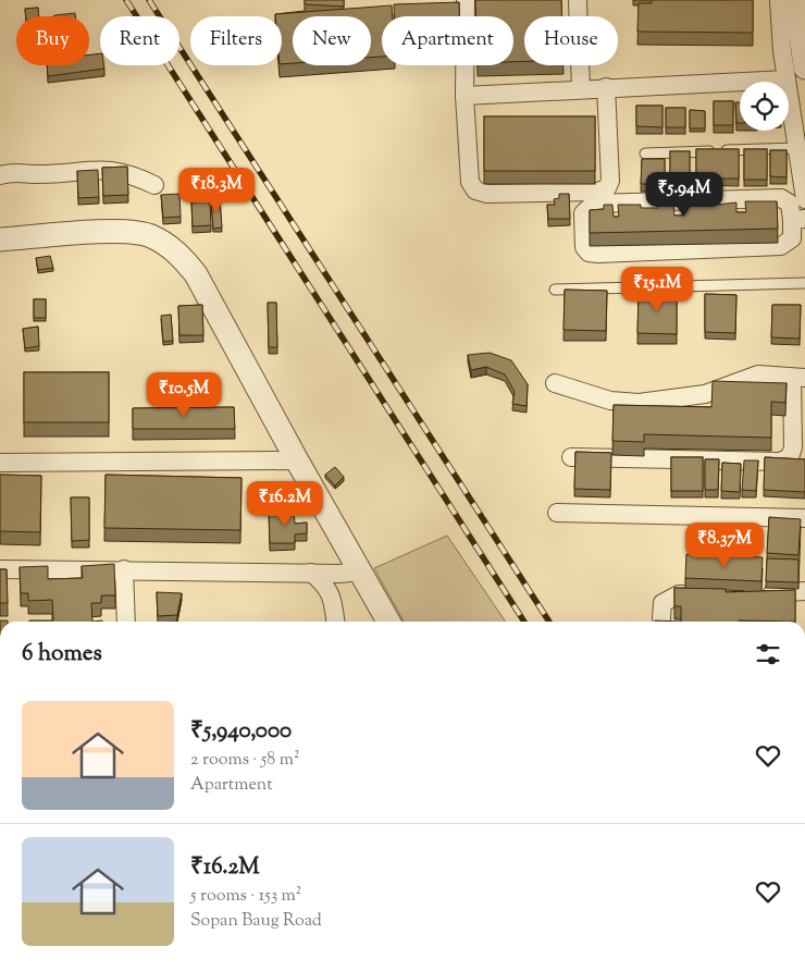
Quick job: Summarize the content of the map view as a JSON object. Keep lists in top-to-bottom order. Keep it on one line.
{"page":{"chip":["Buy","Rent","Filters","New","Apartment","House"],"price":["₹18.3M","₹5.94M","₹15.1M","₹10.5M","₹16.2M","₹8.37M"],"heading":"6 homes","list":[{"name":"₹5,940,000","note":"2 rooms · 58 m² · Apartment"},{"name":"₹16.2M","note":"5 rooms · 153 m² · Sopan Baug Road"}]}}
